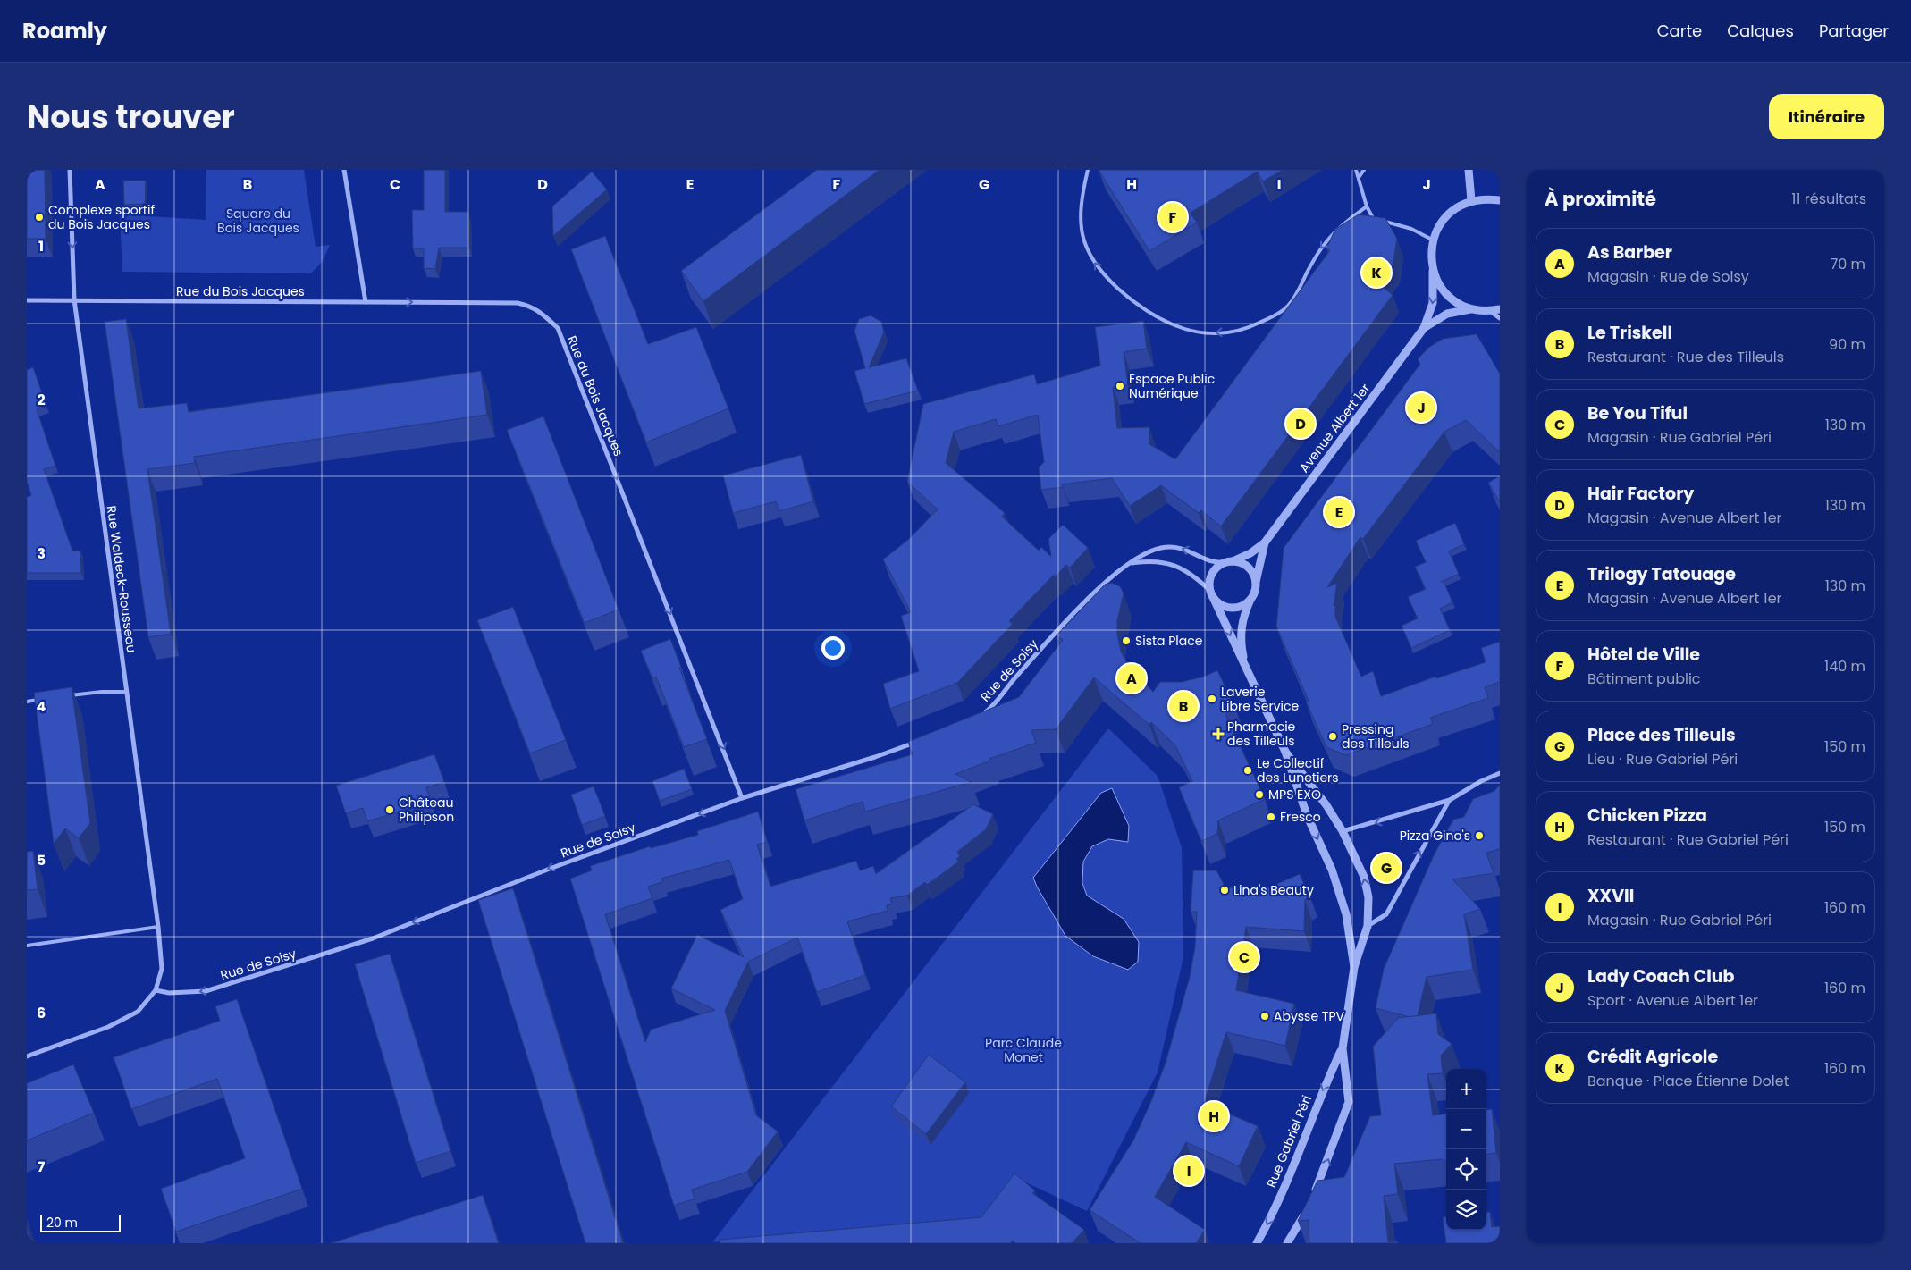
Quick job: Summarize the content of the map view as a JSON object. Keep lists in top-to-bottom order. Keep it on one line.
{"streets":{"street":["Rue du Bois Jacques","Avenue Albert 1er","Rue Waldeck-Rousseau","Rue de Soisy","Rue Gabriel Péri"]},"crossings":[["Rue du Bois Jacques","Rue Waldeck-Rousseau"],["Rue du Bois Jacques","Rue de Soisy"],["Avenue Albert 1er","Rue de Soisy"],["Rue Waldeck-Rousseau","Rue de Soisy"]],"one_way":["Rue du Bois Jacques","Rue de Soisy"],"parks":["Square du Bois Jacques","Parc Claude Monet"],"places":{"other":["Complexe sportif du Bois Jacques","Espace Public Numérique","Sista Place","Laverie Libre Service","Pressing des Tilleuls","Le Collectif des Lunetiers","MPS EXO","Château Philipson","Fresco","Pizza Gino's","Lina's Beauty","Abysse TPV"],"health":["Pharmacie des Tilleuls"]},"scale_bar":"20 m","page":{"header":"Roamly","nav":["Carte","Calques","Partager"],"title":"Nous trouver","buttons":"Itinéraire","heading":["À proximité","11 résultats"],"pins":["F","K","J","D","E","A","B","G","C","H","I"],"list":[{"mark":"A","name":"As Barber","note":"Magasin · Rue de Soisy","value":"70 m"},{"mark":"B","name":"Le Triskell","note":"Restaurant · Rue des Tilleuls","value":"90 m"},{"mark":"C","name":"Be You Tiful","note":"Magasin · Rue Gabriel Péri","value":"130 m"},{"mark":"D","name":"Hair Factory","note":"Magasin · Avenue Albert 1er","value":"130 m"},{"mark":"E","name":"Trilogy Tatouage","note":"Magasin · Avenue Albert 1er","value":"130 m"},{"mark":"F","name":"Hôtel de Ville","note":"Bâtiment public","value":"140 m"},{"mark":"G","name":"Place des Tilleuls","note":"Lieu · Rue Gabriel Péri","value":"150 m"},{"mark":"H","name":"Chicken Pizza","note":"Restaurant · Rue Gabriel Péri","value":"150 m"},{"mark":"I","name":"XXVII","note":"Magasin · Rue Gabriel Péri","value":"160 m"},{"mark":"J","name":"Lady Coach Club","note":"Sport · Avenue Albert 1er","value":"160 m"},{"mark":"K","name":"Crédit Agricole","note":"Banque · Place Étienne Dolet","value":"160 m"}],"map_buttons":["+","−"],"scale":"20 m"},"grid":{"columns":["A","B","C","D","E","F","G","H","I","J"],"rows":["1","2","3","4","5","6","7"]}}
